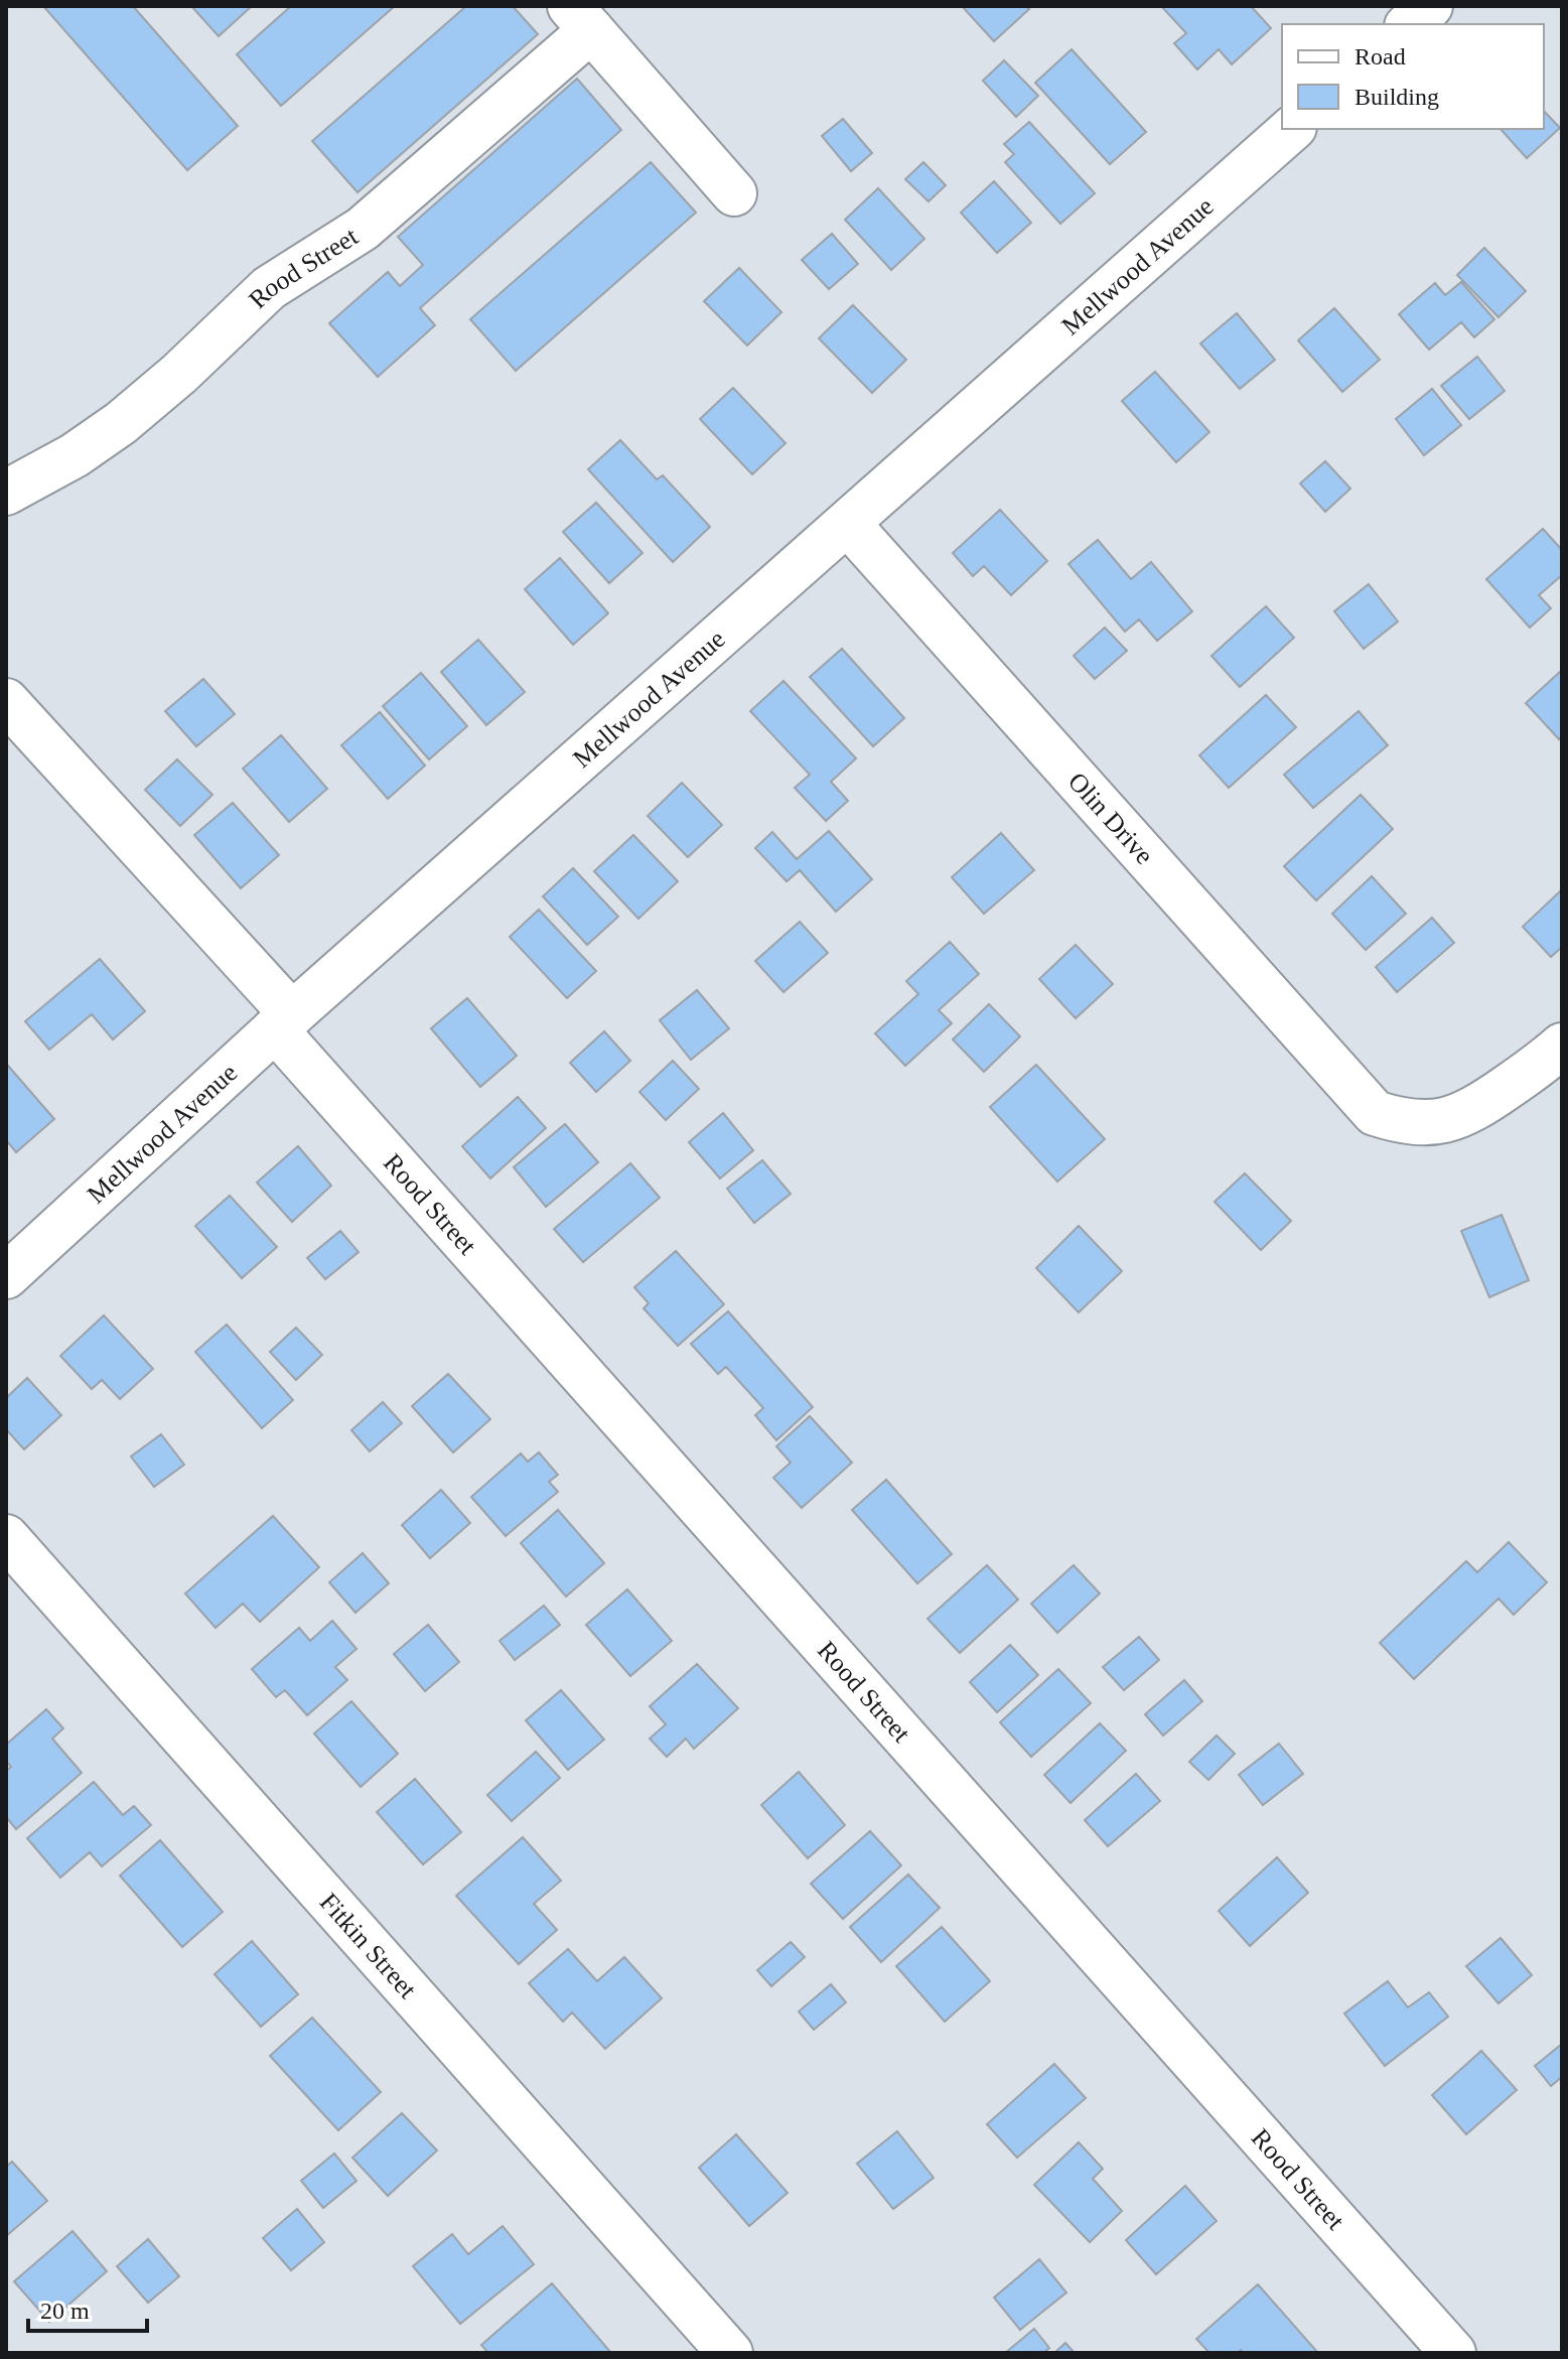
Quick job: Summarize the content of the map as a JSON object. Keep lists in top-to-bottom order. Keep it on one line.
{"streets":{"street":["Mellwood Avenue","Rood Street","Olin Drive","Fitkin Street"]},"crossings":[["Mellwood Avenue","Rood Street"],["Mellwood Avenue","Olin Drive"]],"legend":["Road","Building"],"scale_bar":"20 m"}
